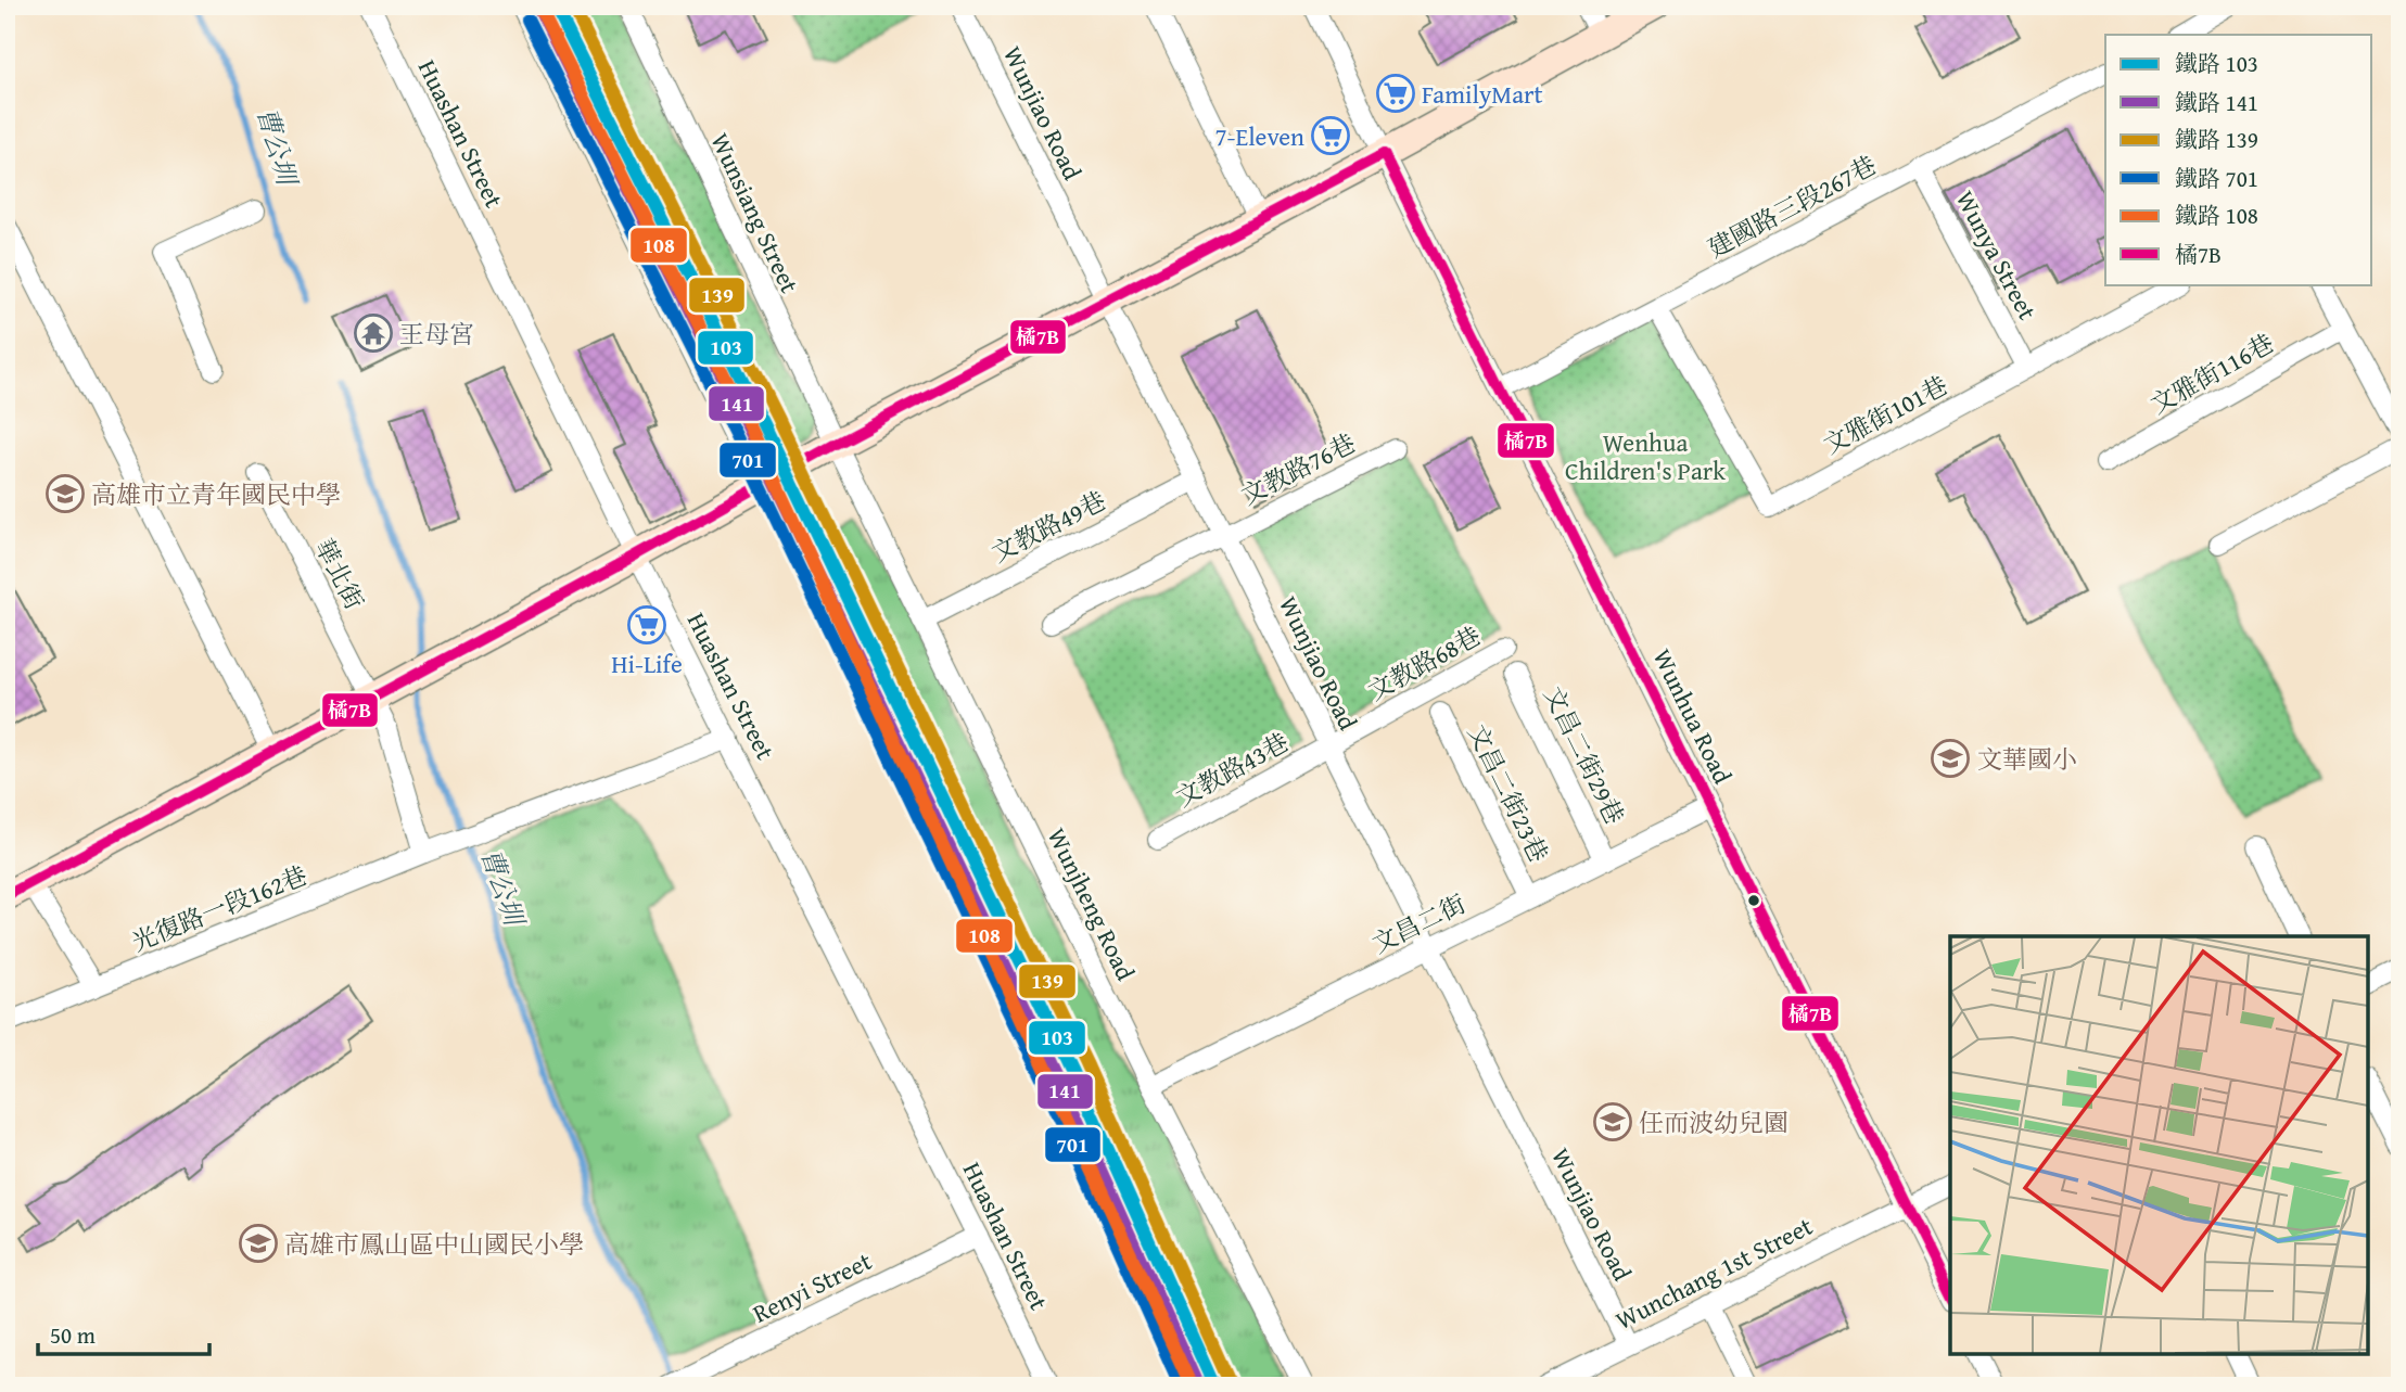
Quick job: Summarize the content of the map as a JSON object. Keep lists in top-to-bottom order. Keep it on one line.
{"streets":{"street":["Wunjiao Road","Huashan Street","建國路三段267巷","Wunsiang Street","Wunya Street","文雅街116巷","文雅街101巷","文教路76巷","文教路49巷","華北街","文教路68巷","Wunhua Road","文昌二街29巷","文教路43巷","文昌二街23巷","Wunjheng Road","光復路一段162巷","文昌二街","Wunchang 1st Street","Renyi Street"]},"crossings":[["Wunjiao Road","文教路76巷"],["Wunjiao Road","文教路49巷"],["Wunjiao Road","文教路68巷"],["Wunjiao Road","文教路43巷"],["Wunjiao Road","文昌二街"],["Wunjiao Road","Wunchang 1st Street"],["Huashan Street","光復路一段162巷"],["Huashan Street","Renyi Street"],["建國路三段267巷","Wunya Street"],["建國路三段267巷","文雅街101巷"],["建國路三段267巷","Wunhua Road"],["Wunsiang Street","Wunjheng Road"],["Wunya Street","文雅街101巷"],["文教路49巷","Wunjheng Road"],["華北街","光復路一段162巷"],["文教路68巷","文教路43巷"],["Wunhua Road","文昌二街"],["Wunhua Road","Wunchang 1st Street"],["文昌二街29巷","文昌二街"],["文昌二街23巷","文昌二街"],["Wunjheng Road","文昌二街"]],"water":["曹公圳"],"parks":["Wenhua Children's Park"],"places":{"supermarket":["FamilyMart","7-Eleven","Hi-Life"],"temple":["王母宮"],"school or university":["高雄市立青年國民中學","文華國小","任而波幼兒園","高雄市鳳山區中山國民小學"]},"lines":["rail line 103","rail line 139","rail line 108","rail line 141","rail line 701","transit line 橘7B"],"legend":["鐵路 103","鐵路 141","鐵路 139","鐵路 701","鐵路 108","橘7B"],"scale_bar":"50 m"}
